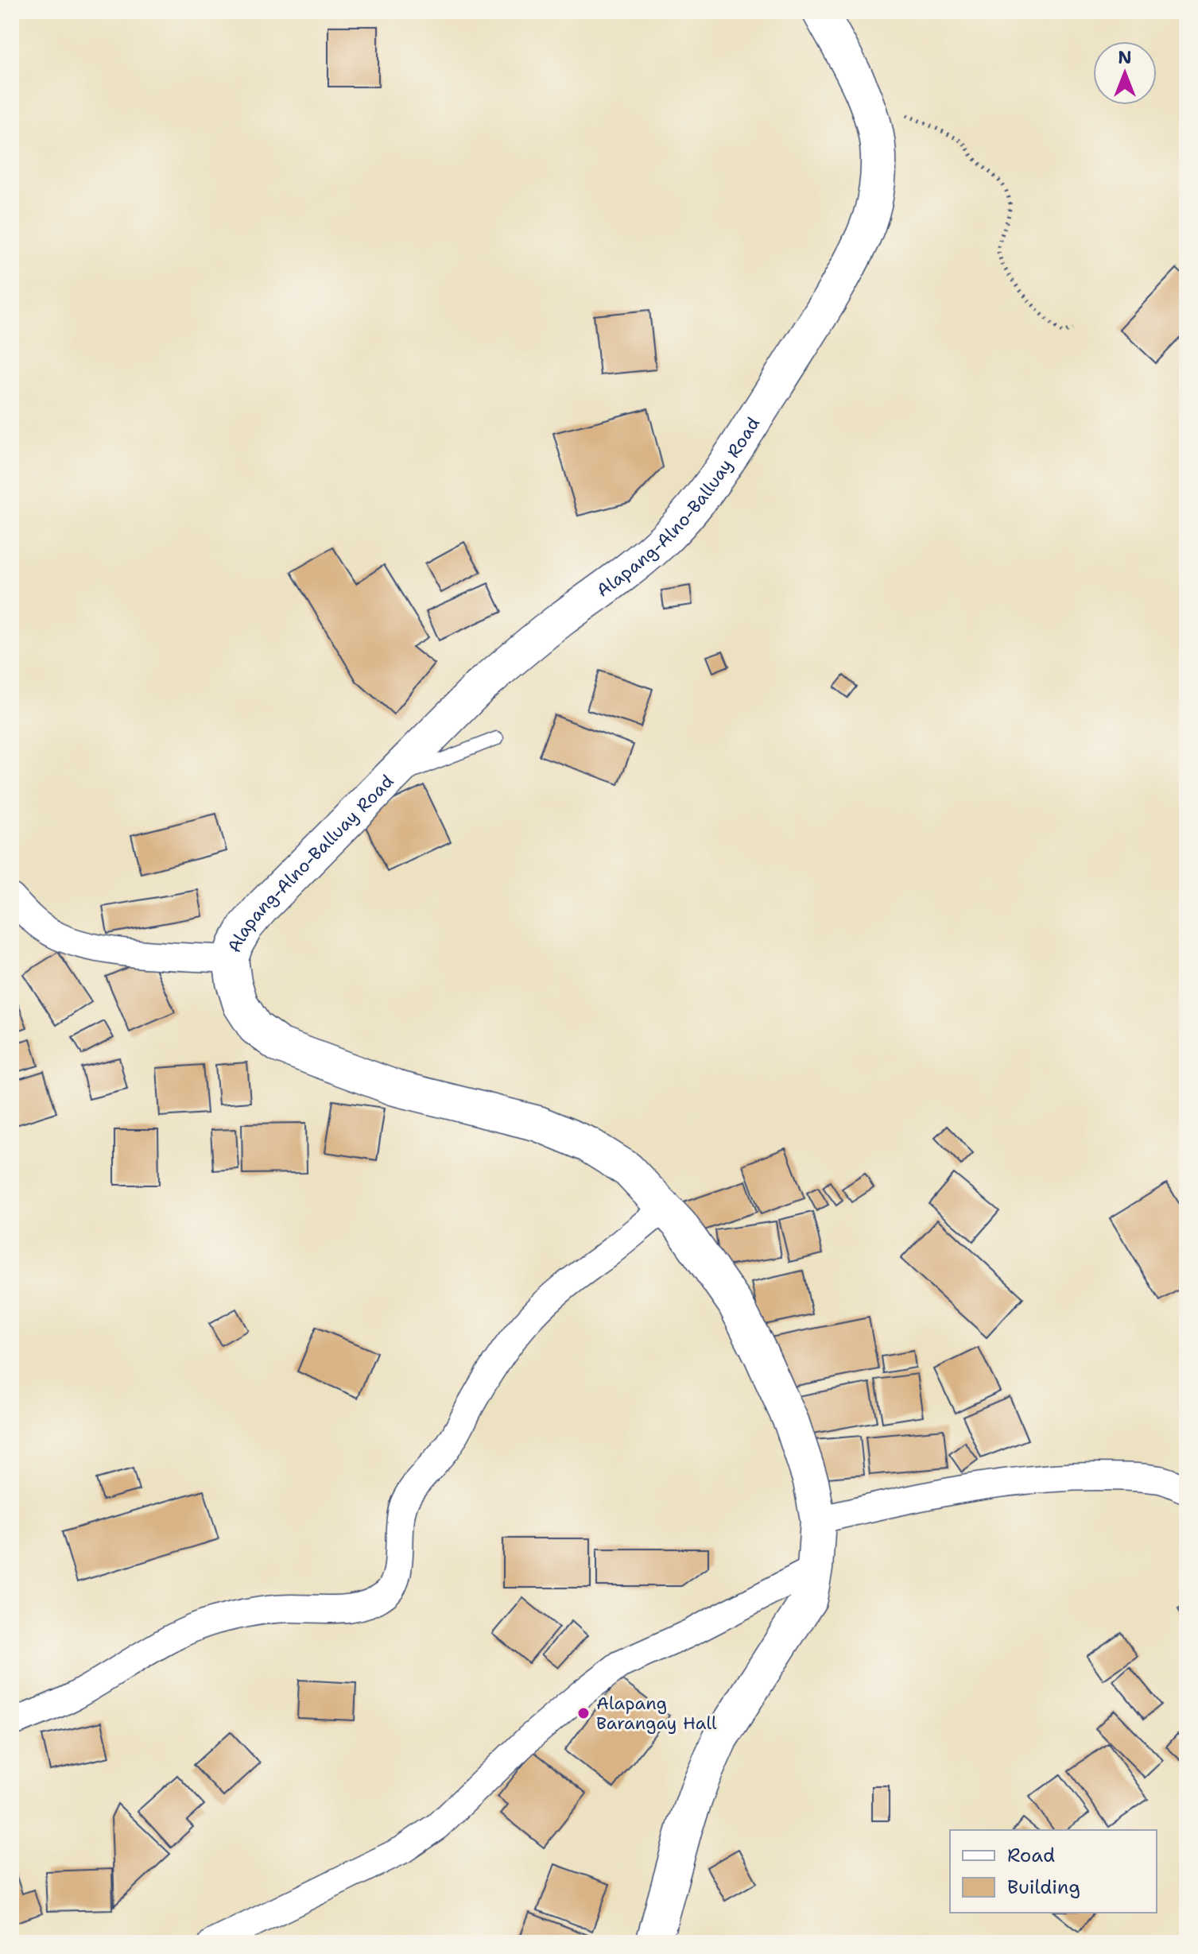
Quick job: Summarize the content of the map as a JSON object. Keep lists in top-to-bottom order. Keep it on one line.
{"streets":{"main road":["Alapang-Alno-Balluay Road"]},"places":["Alapang Barangay Hall"],"legend":["Road","Building"],"north":"top"}
